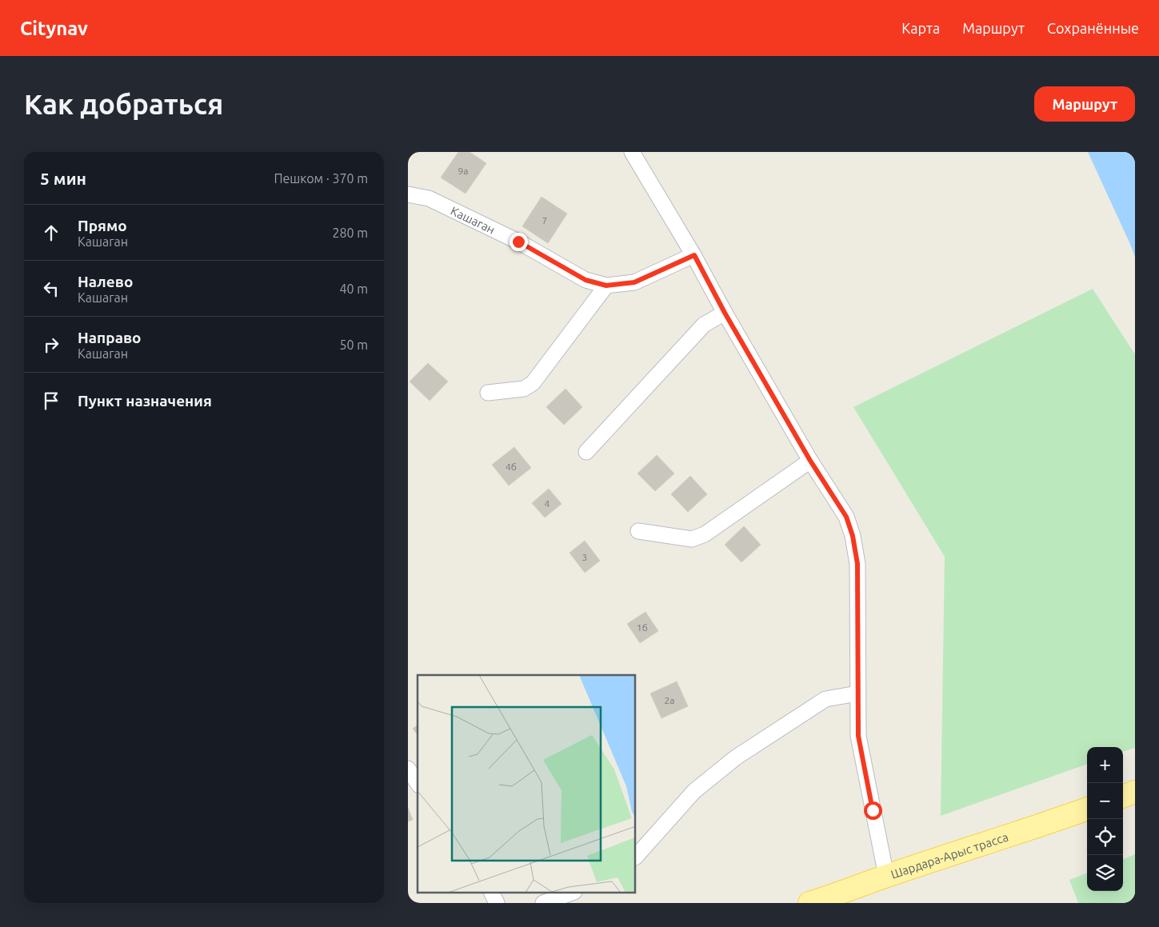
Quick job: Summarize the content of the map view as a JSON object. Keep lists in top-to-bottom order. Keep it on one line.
{"streets":{"main road":["Шардара-Арыс трасса"],"street":["Кашаган"]},"house_numbers":["9а","7","4б","4","3","1б","2а"],"page":{"header":"Citynav","nav":["Карта","Маршрут","Сохранённые"],"buttons":"Маршрут","title":"Как добраться","heading":["5 мин","Пешком · 370 m"],"list":[["Прямо","Кашаган","280 m"],["Налево","Кашаган","40 m"],["Направо","Кашаган","50 m"],"Пункт назначения"],"map_buttons":["+","−"]}}
